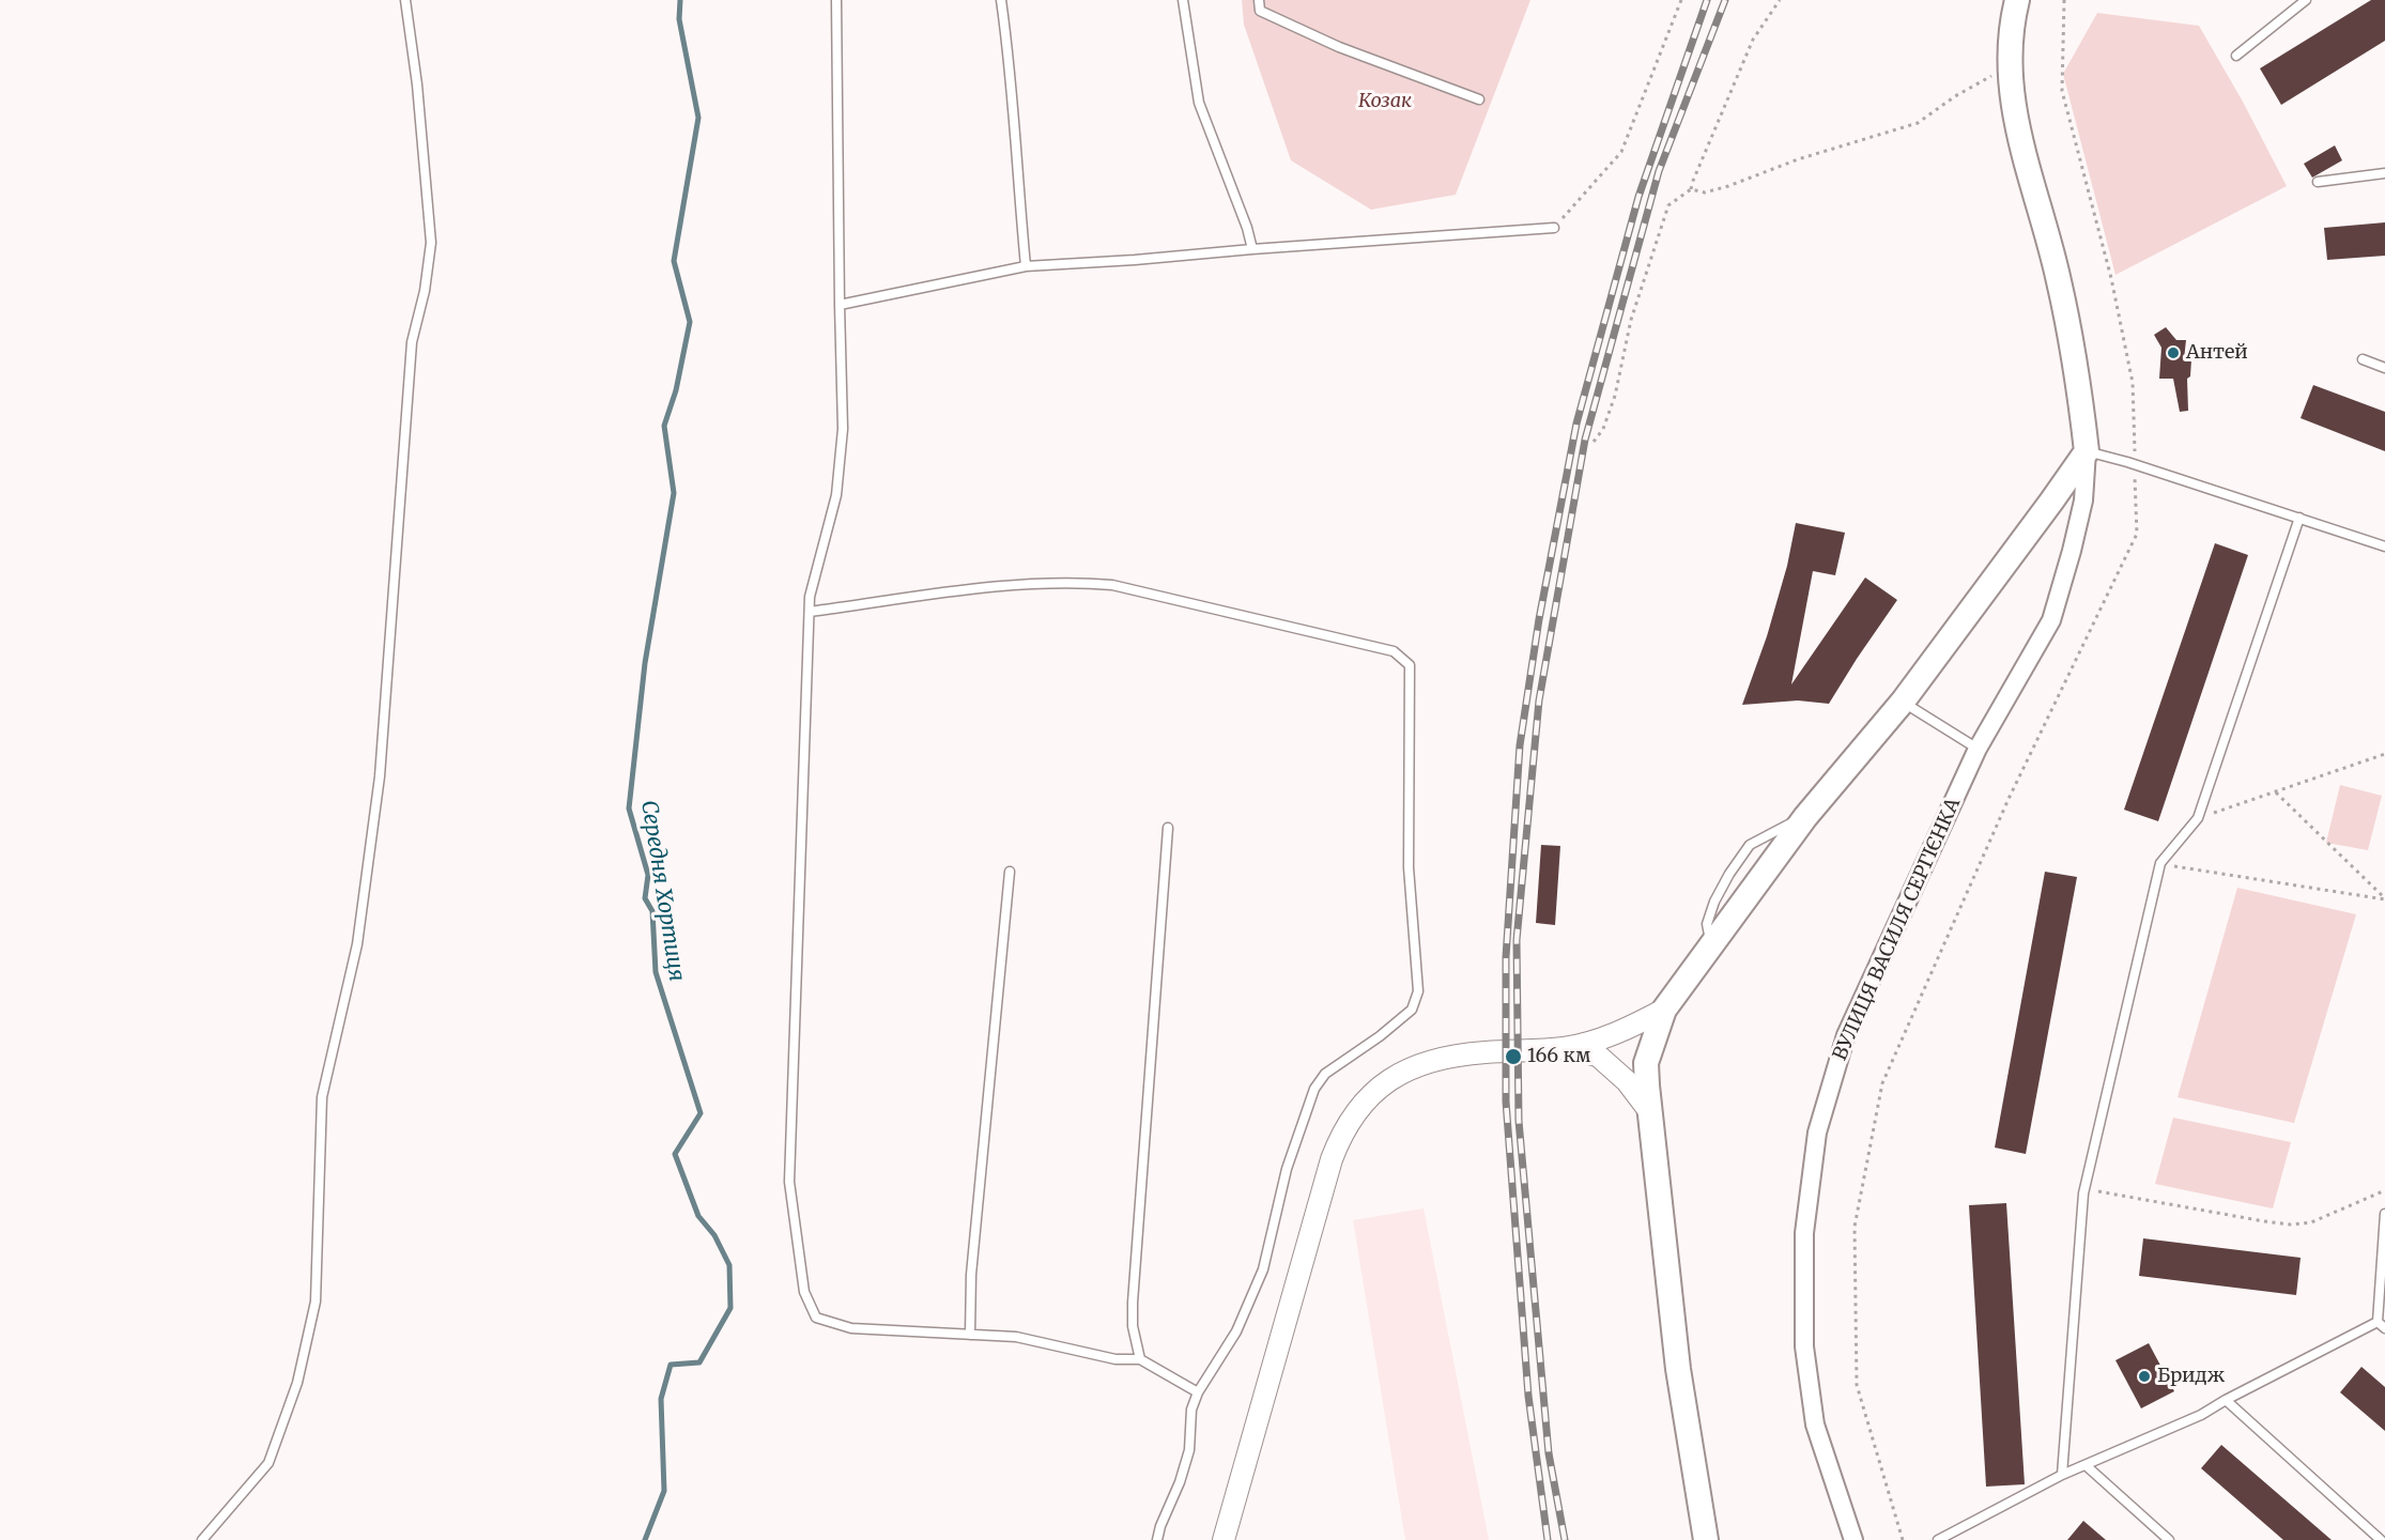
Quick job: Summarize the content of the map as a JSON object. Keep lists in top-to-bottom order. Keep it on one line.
{"streets":{"main road":["ВУЛИЦЯ ВАСИЛЯ СЕРГІЄНКА"]},"water":["Середня Хортиця"],"parks":["Козак"],"places":["Антей","166 км","Бридж"]}
